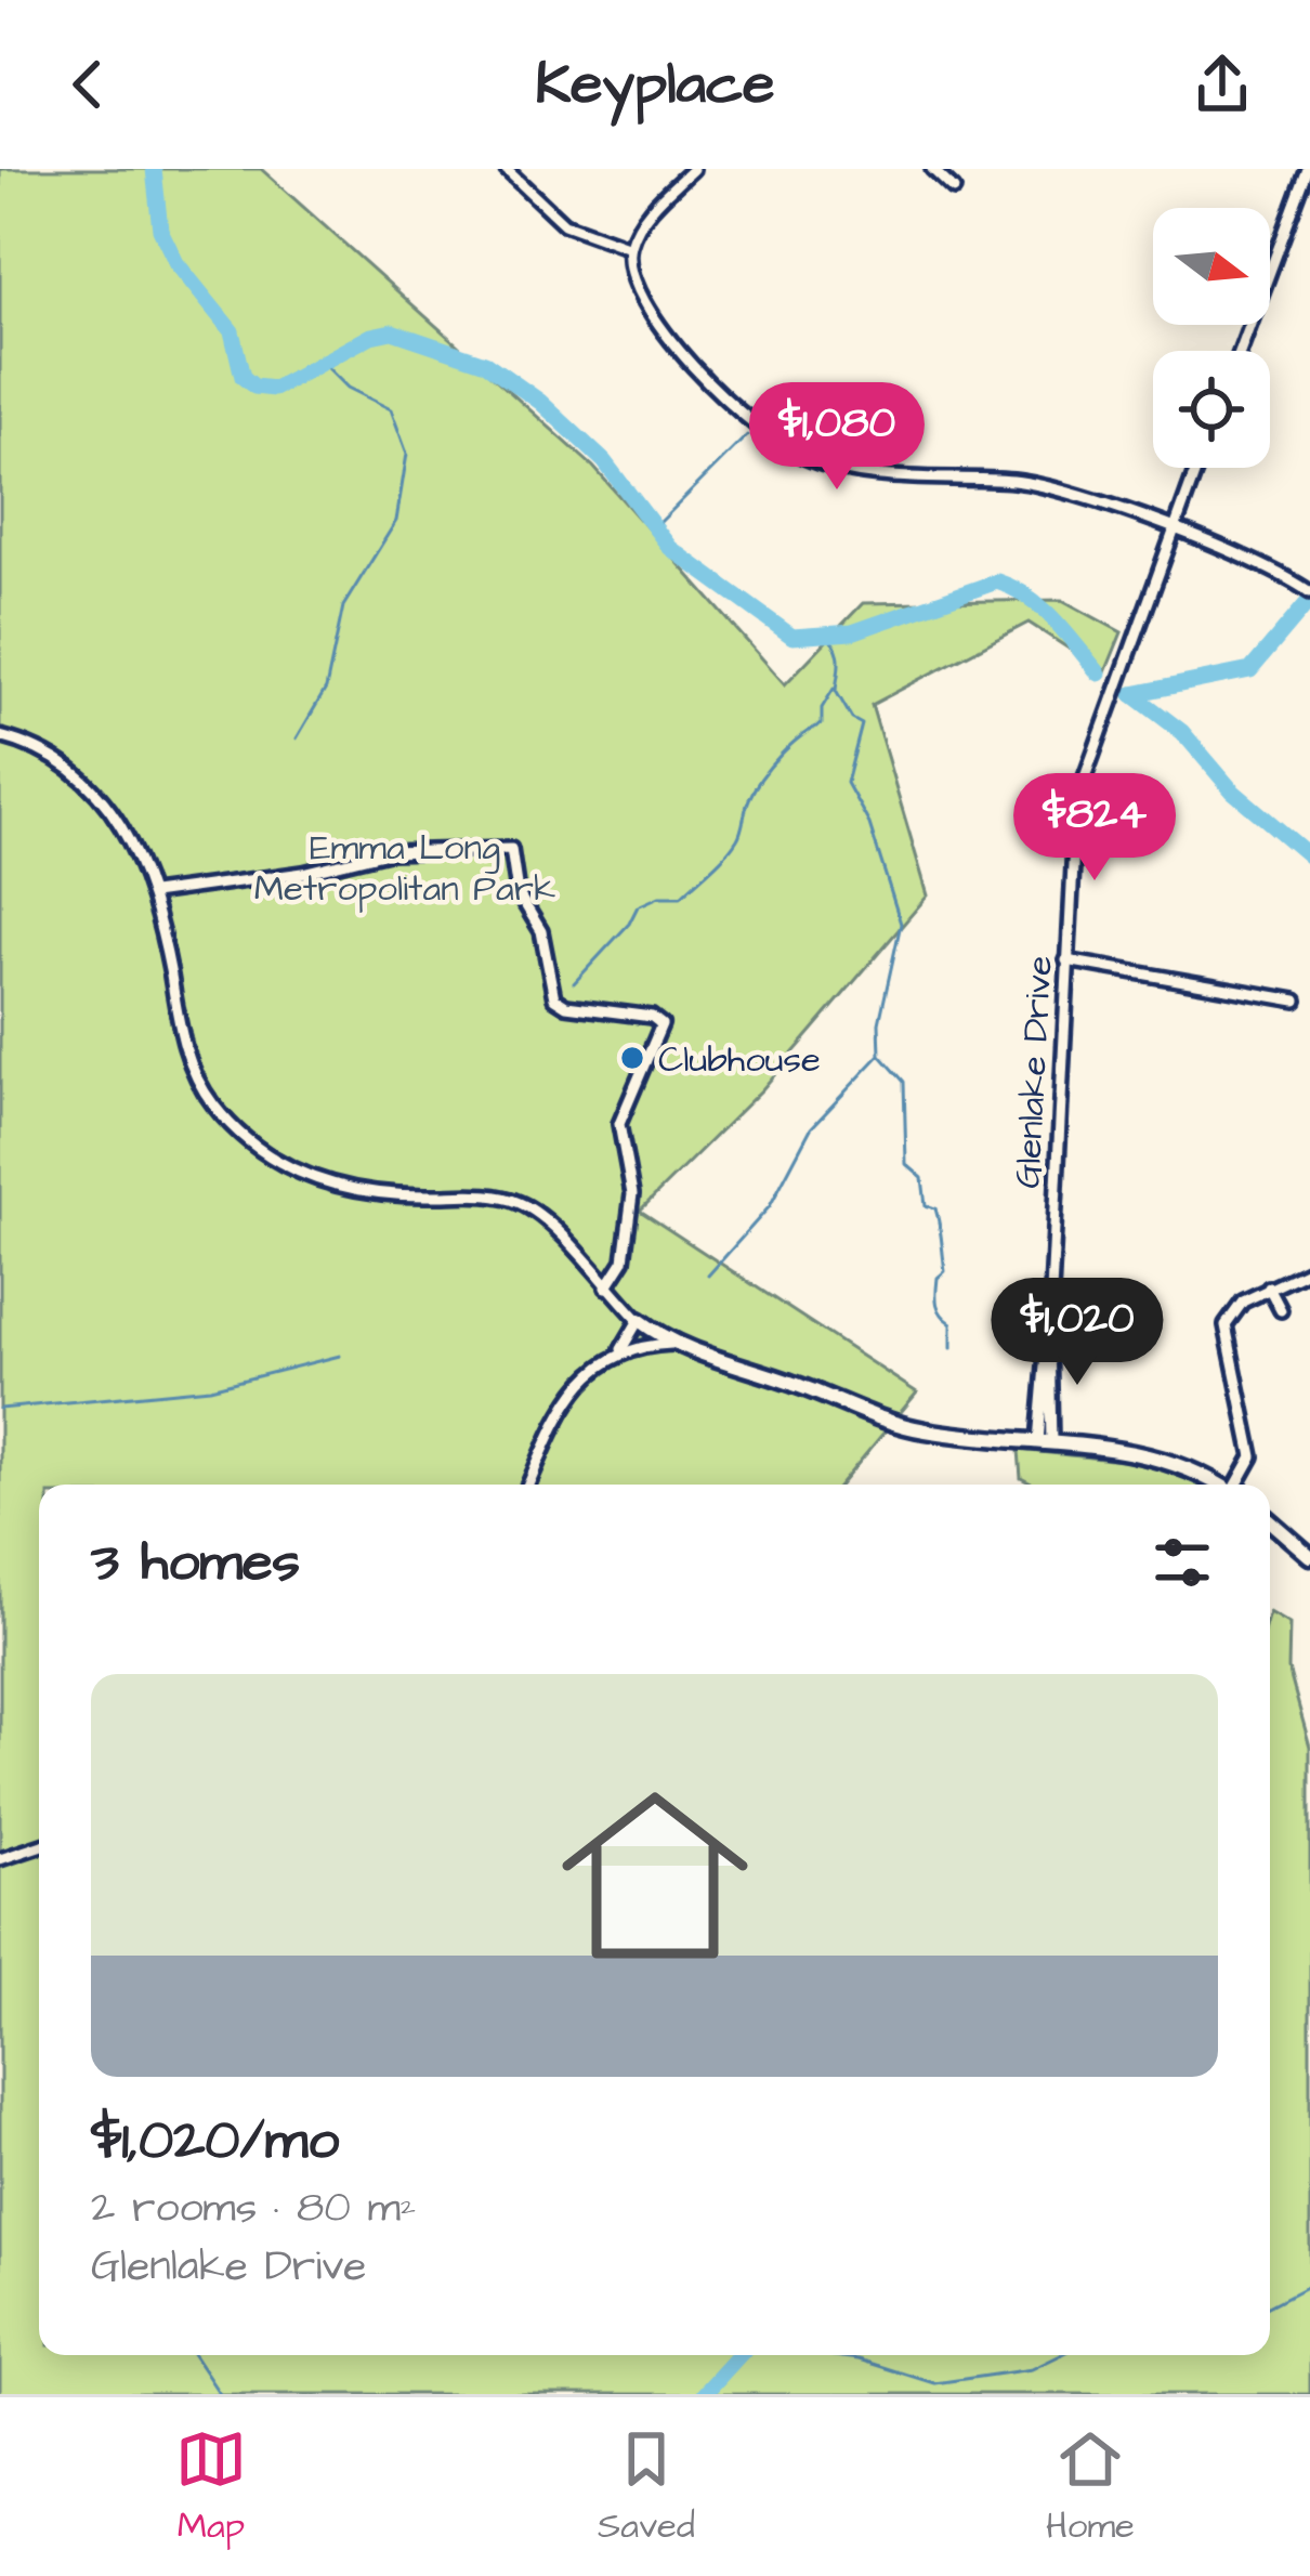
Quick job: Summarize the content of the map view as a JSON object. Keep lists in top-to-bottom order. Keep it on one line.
{"streets":{"street":["Glenlake Drive"]},"parks":["Emma Long Metropolitan Park"],"places":["Clubhouse"],"north":"right","page":{"header":"Keyplace","price":["$1,080","$824","$1,020"],"heading":"3 homes","list":[{"name":"$1,020/mo","note":"2 rooms · 80 m² · Glenlake Drive"}],"tabs":["Map","Saved","Home"]}}
